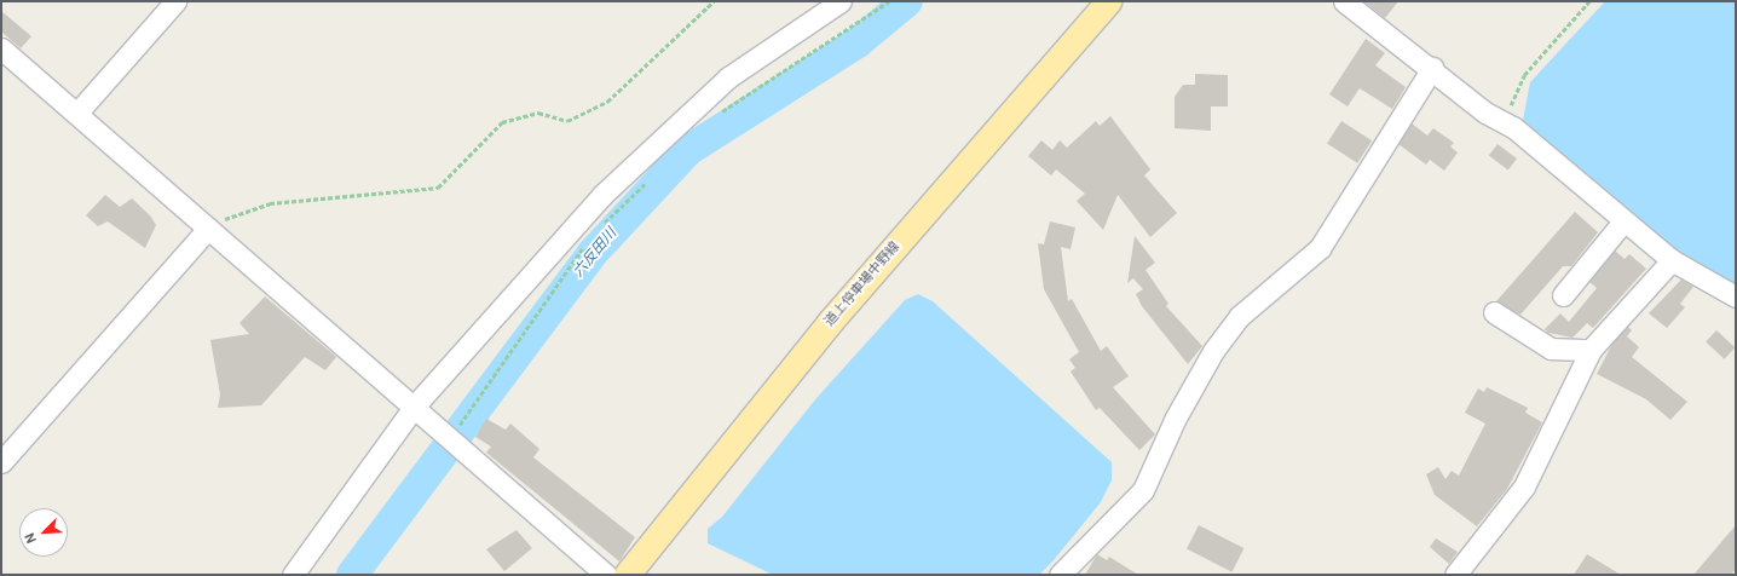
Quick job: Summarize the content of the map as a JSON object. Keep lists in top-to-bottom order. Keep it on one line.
{"streets":{"main road":["道上停車場中野線"]},"water":["六反田川"],"north":"bottom left"}
